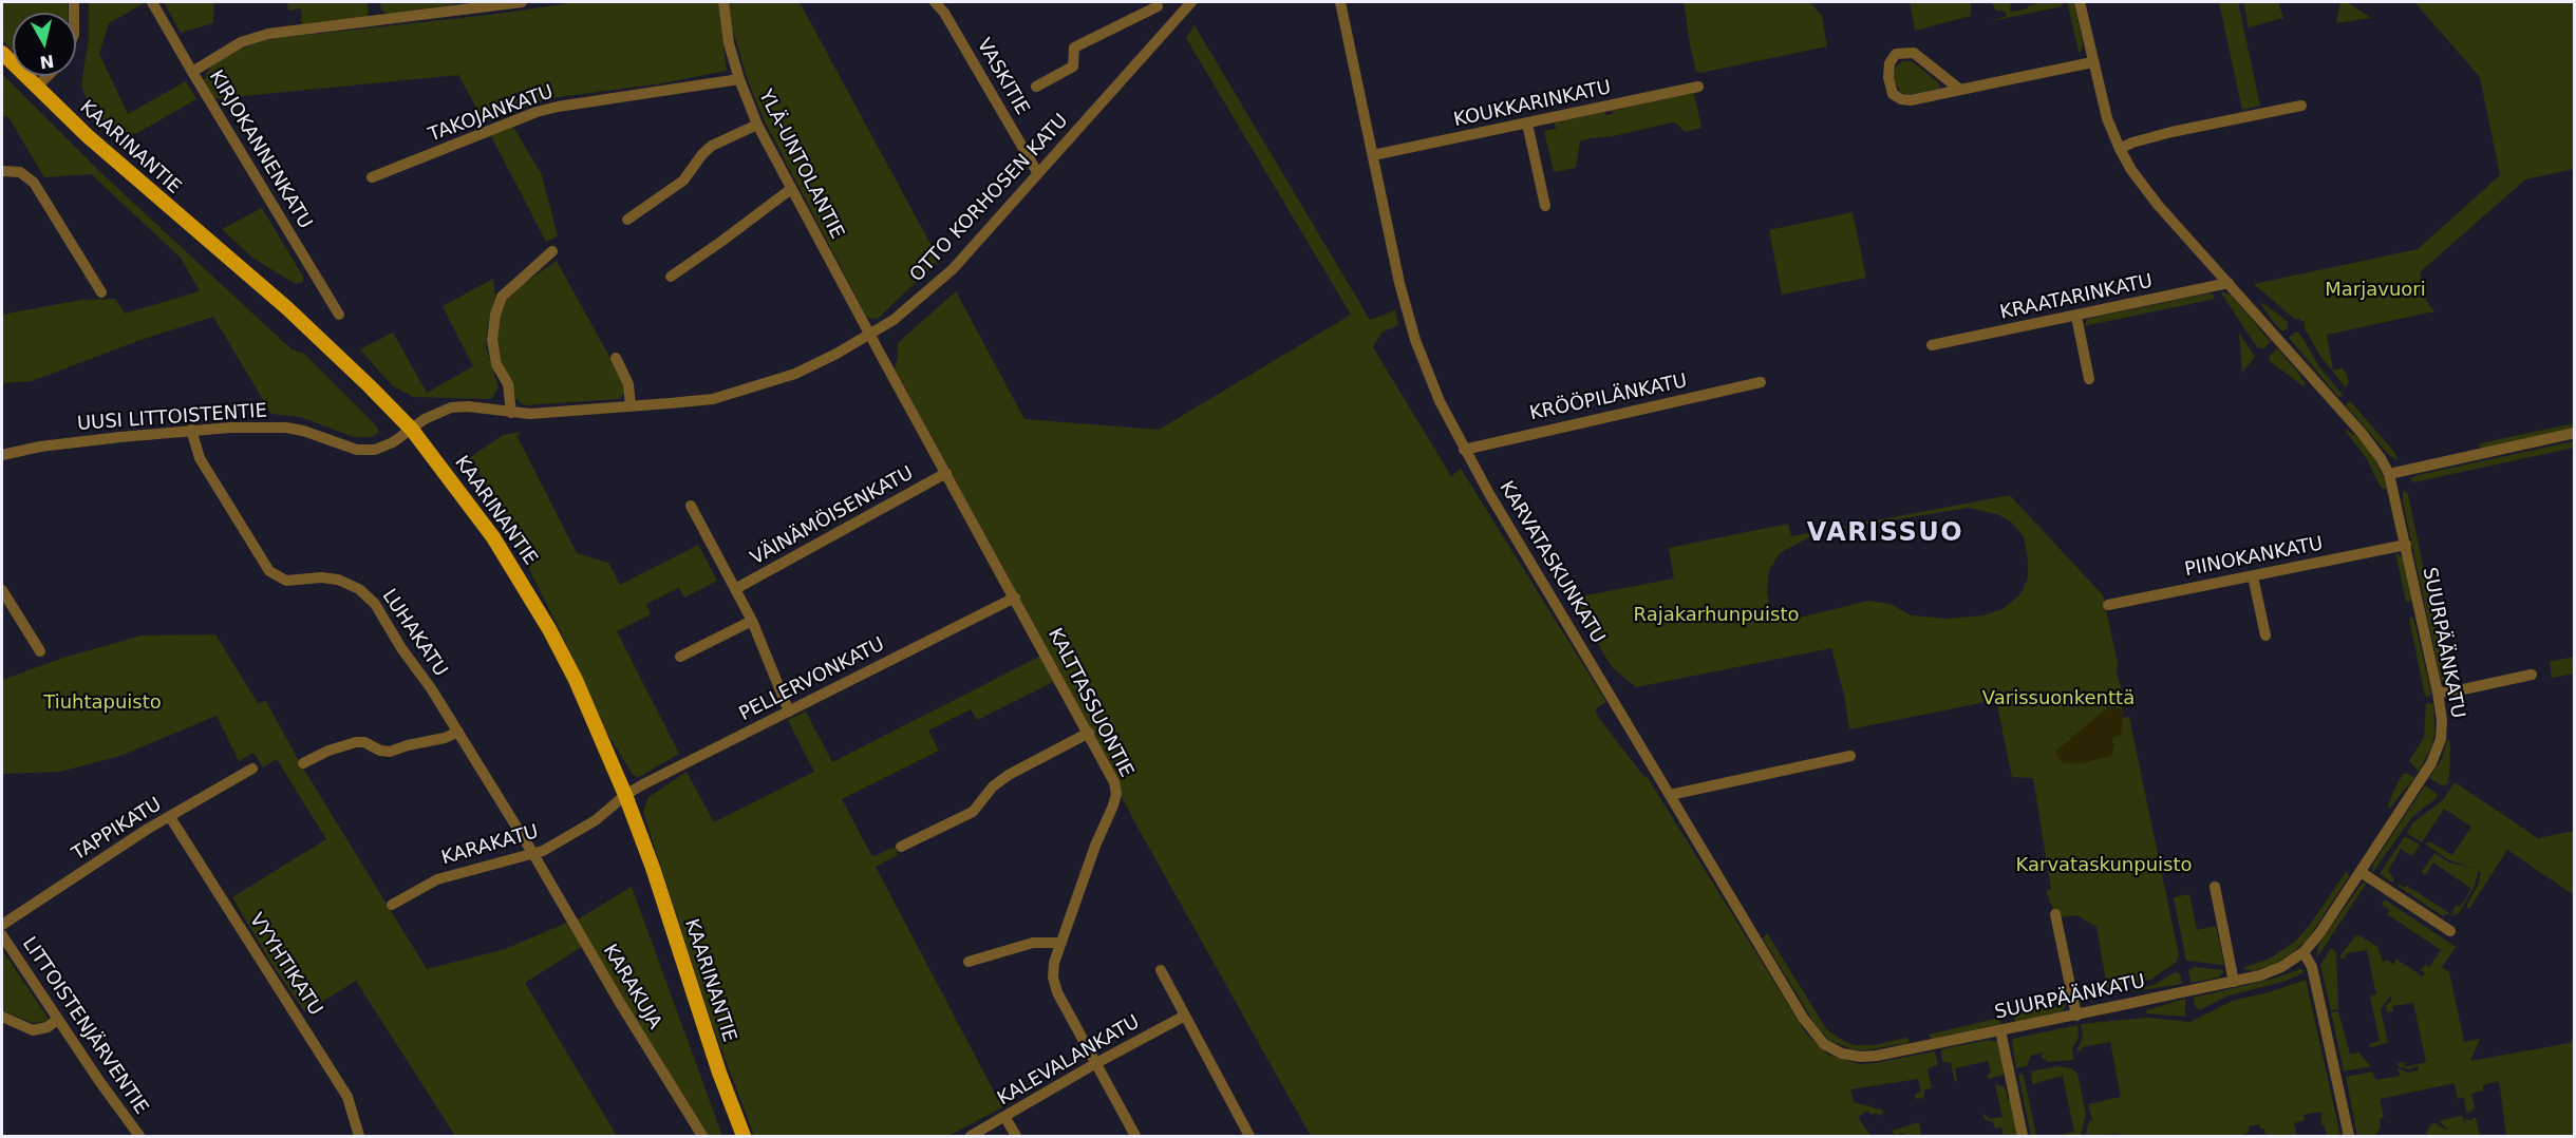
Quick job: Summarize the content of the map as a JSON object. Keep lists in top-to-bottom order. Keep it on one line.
{"streets":{"main road":["KAARINANTIE"],"street":["VASKITIE","KOUKKARINKATU","TAKOJANKATU","KIRJOKANNENKATU","YLÄ-UNTOLANTIE","OTTO KORHOSEN KATU","KRAATARINKATU","KRÖÖPILÄNKATU","UUSI LITTOISTENTIE","VÄINÄMÖISENKATU","PIINOKANKATU","KARVATASKUNKATU","LUHAKATU","SUURPÄÄNKATU","PELLERVONKATU","KALTTASSUONTIE","TAPPIKATU","KARAKATU","VYYHTIKATU","KARAKUJA","LITTOISTENJÄRVENTIE","KALEVALANKATU"]},"crossings":[["VASKITIE","OTTO KORHOSEN KATU"],["KOUKKARINKATU","KARVATASKUNKATU"],["TAKOJANKATU","YLÄ-UNTOLANTIE"],["KAARINANTIE","OTTO KORHOSEN KATU"],["KAARINANTIE","UUSI LITTOISTENTIE"],["KAARINANTIE","PELLERVONKATU"],["KAARINANTIE","KARAKATU"],["YLÄ-UNTOLANTIE","OTTO KORHOSEN KATU"],["YLÄ-UNTOLANTIE","KALTTASSUONTIE"],["OTTO KORHOSEN KATU","UUSI LITTOISTENTIE"],["OTTO KORHOSEN KATU","KALTTASSUONTIE"],["KRAATARINKATU","SUURPÄÄNKATU"],["KRÖÖPILÄNKATU","KARVATASKUNKATU"],["UUSI LITTOISTENTIE","LUHAKATU"],["VÄINÄMÖISENKATU","KALTTASSUONTIE"],["PIINOKANKATU","SUURPÄÄNKATU"],["KARVATASKUNKATU","SUURPÄÄNKATU"],["LUHAKATU","KARAKATU"],["LUHAKATU","KARAKUJA"],["PELLERVONKATU","KALTTASSUONTIE"],["PELLERVONKATU","KARAKATU"],["KALTTASSUONTIE","KALEVALANKATU"],["TAPPIKATU","VYYHTIKATU"],["KARAKATU","KARAKUJA"]],"districts":["VARISSUO"],"parks":["Marjavuori","Rajakarhunpuisto","Varissuonkenttä","Tiuhtapuisto","Karvataskunpuisto"],"north":"bottom"}
